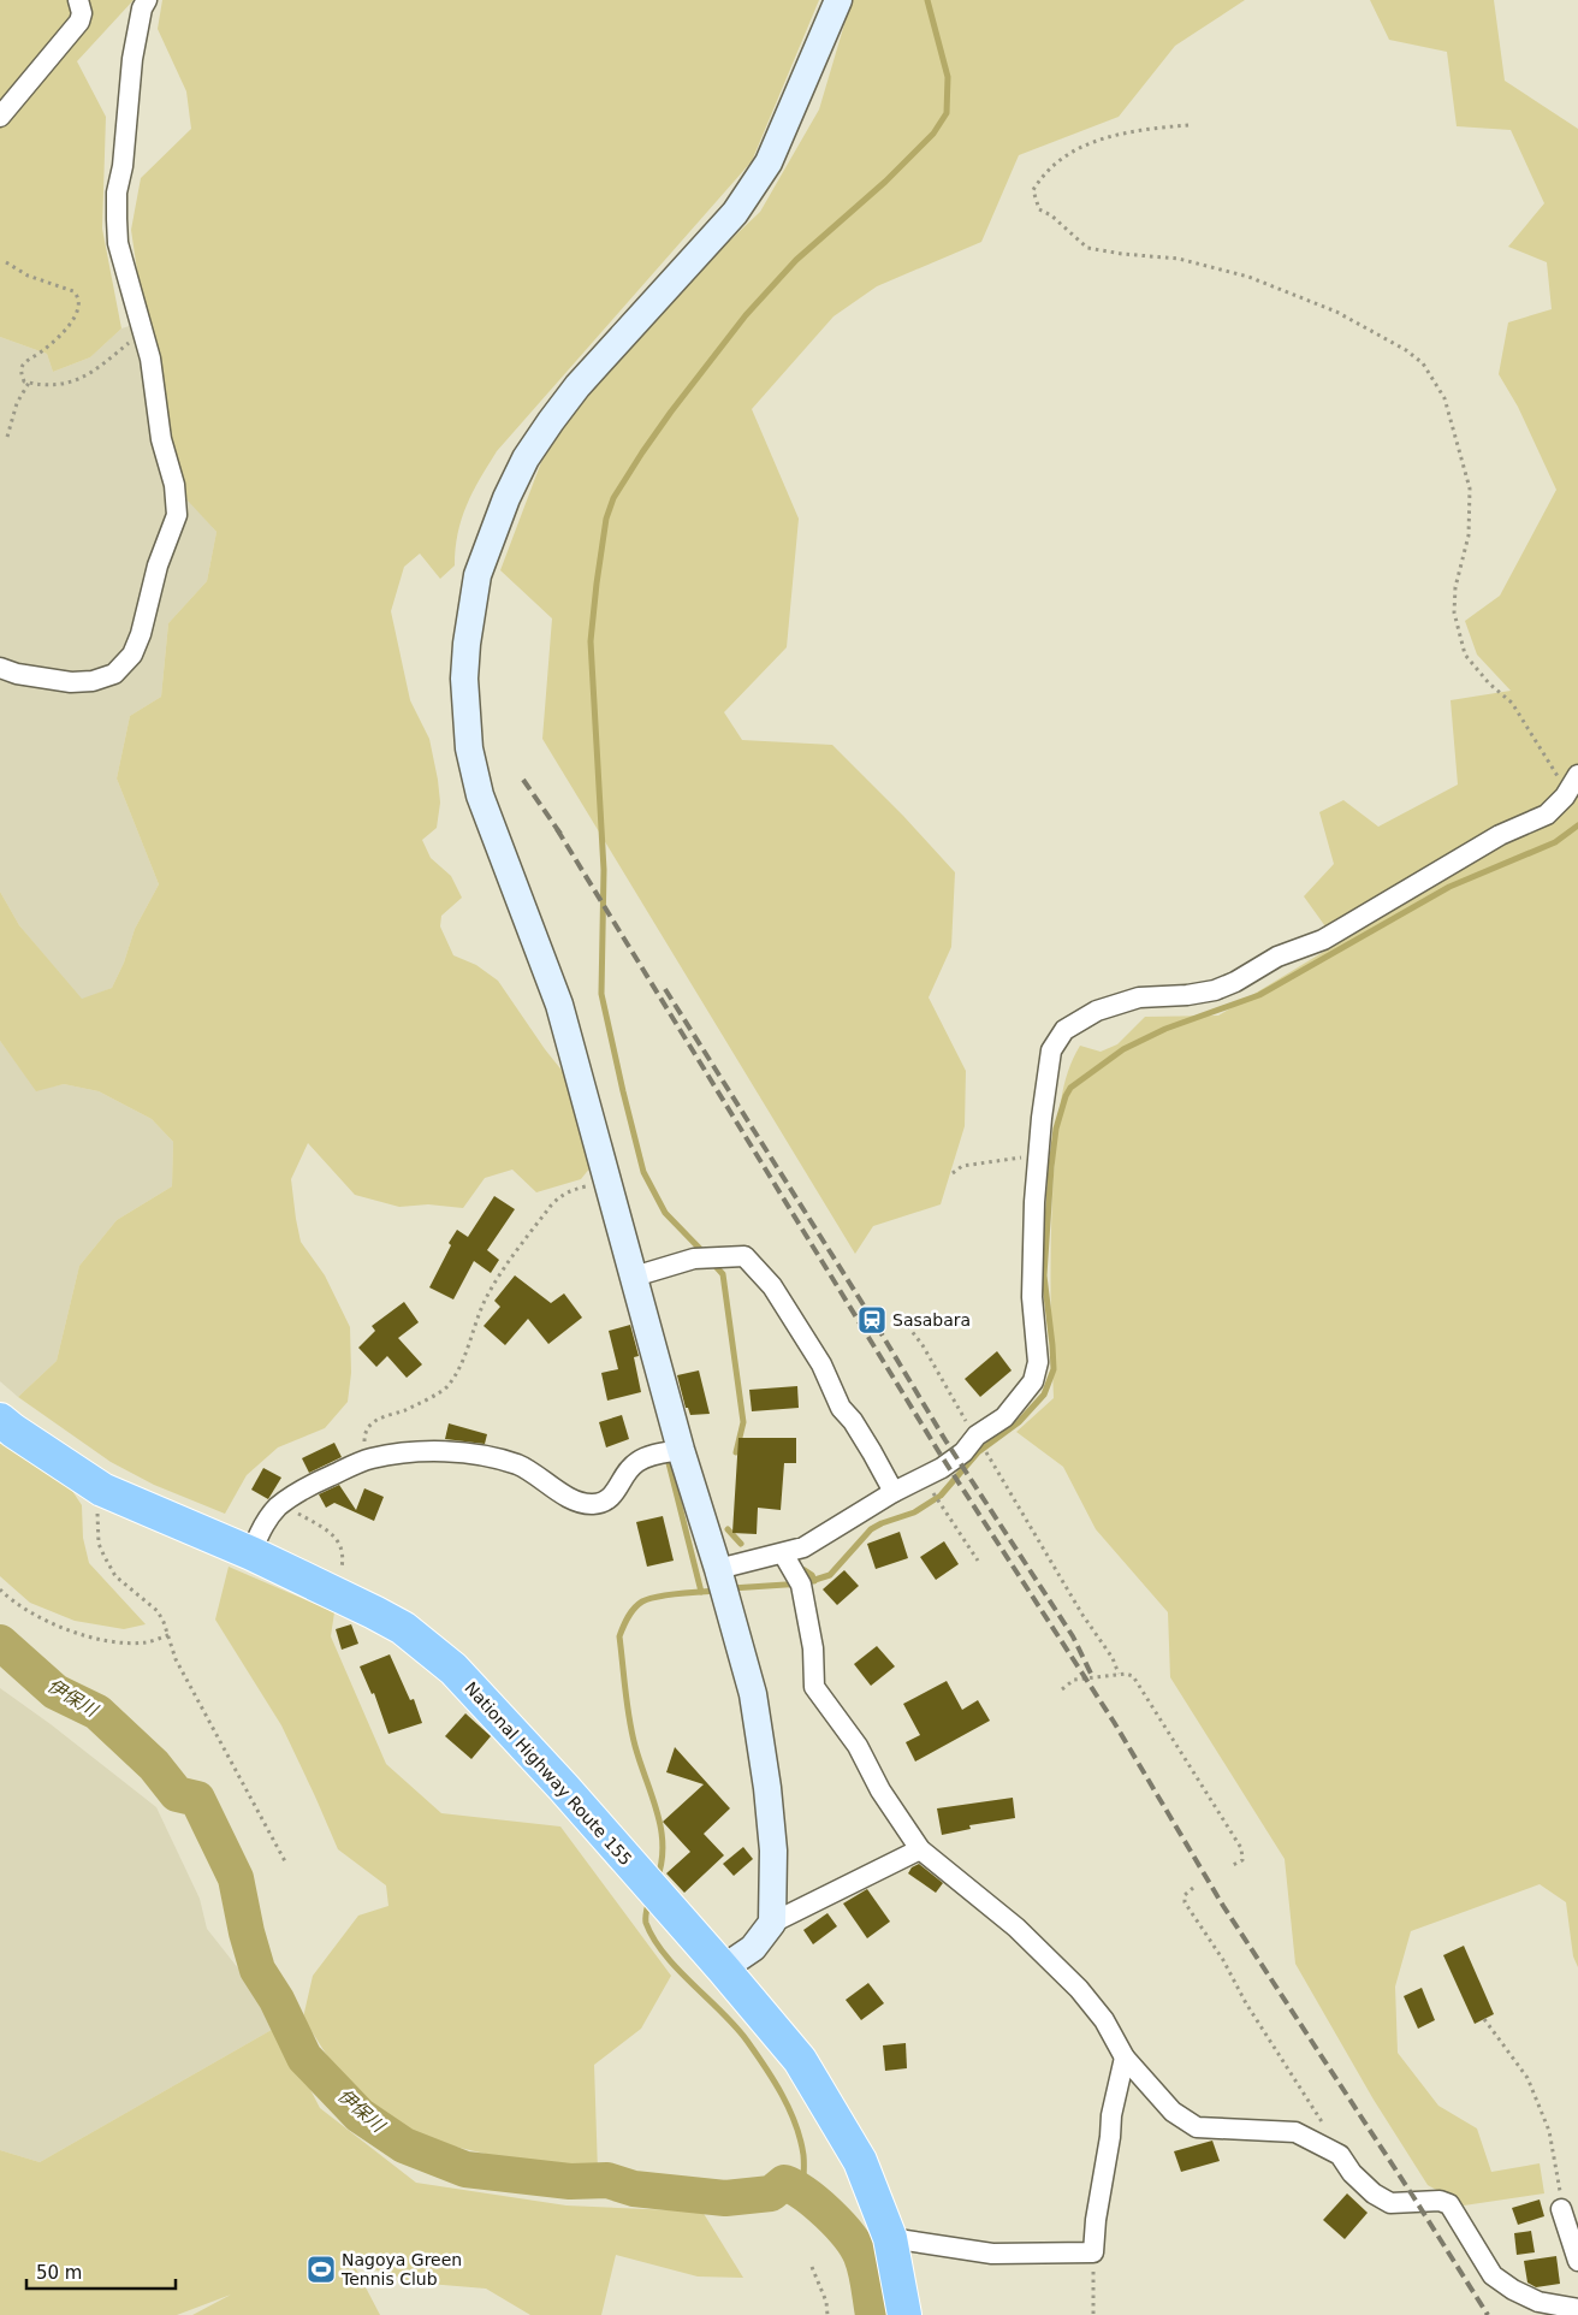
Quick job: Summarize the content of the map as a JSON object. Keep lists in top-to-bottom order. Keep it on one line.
{"streets":{"highway":["National Highway Route 155"]},"water":["伊保川"],"places":{"station":["Sasabara"],"sports":["Nagoya Green Tennis Club"]},"scale_bar":"50 m"}
